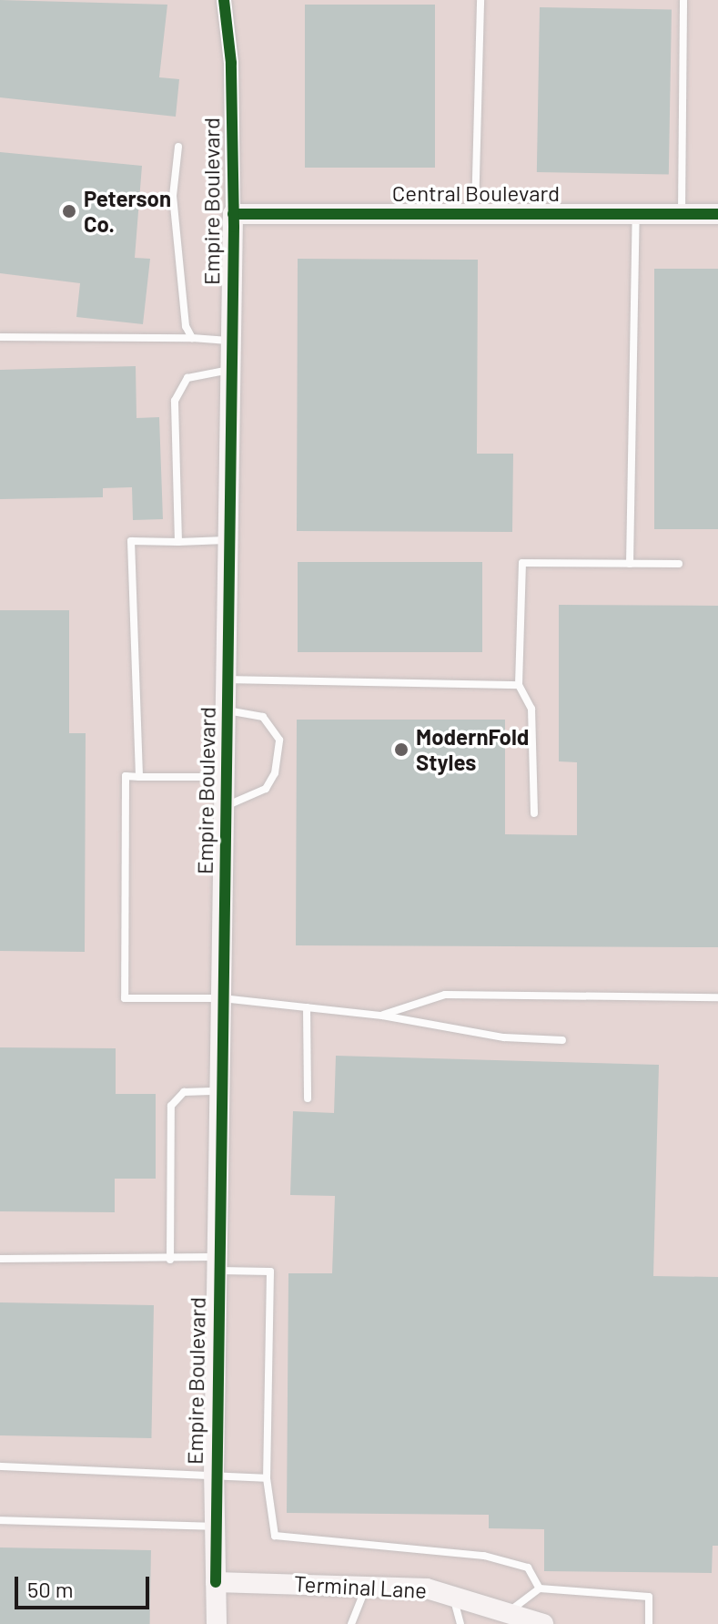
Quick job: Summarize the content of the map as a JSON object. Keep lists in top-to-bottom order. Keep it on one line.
{"streets":{"street":["Central Boulevard","Empire Boulevard","Terminal Lane"]},"crossings":[["Central Boulevard","Empire Boulevard"],["Empire Boulevard","Terminal Lane"]],"places":["Peterson Co.","ModernFold Styles"],"scale_bar":"50 m"}
